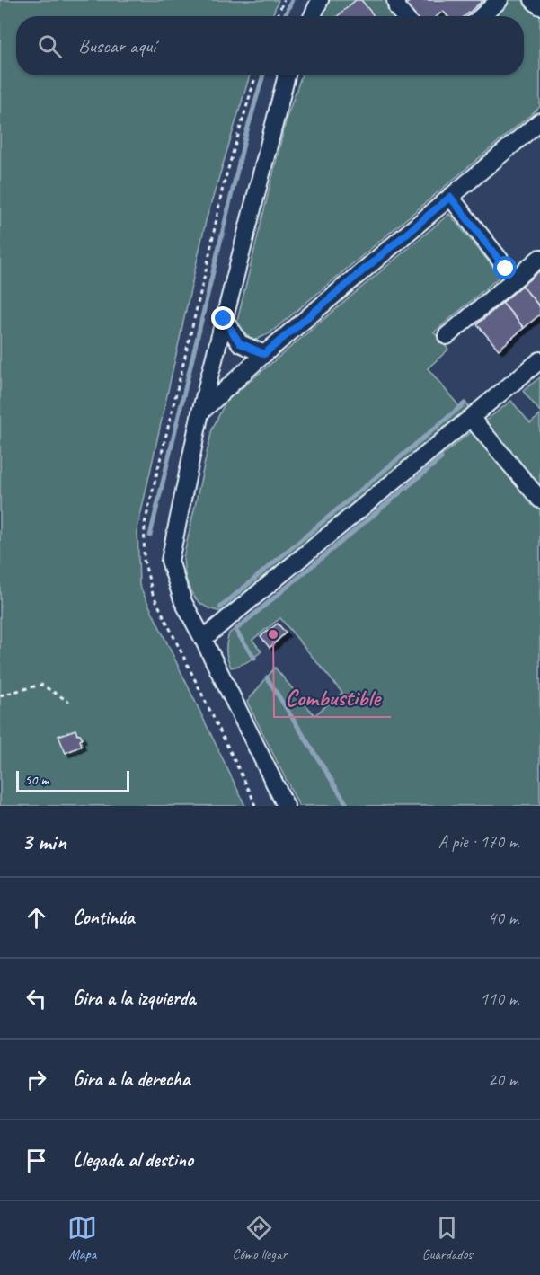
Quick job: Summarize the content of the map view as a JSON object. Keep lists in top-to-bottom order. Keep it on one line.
{"places":["Combustible"],"scale_bar":"50 m","page":{"search":"Buscar aquí","scale":"50 m","heading":["3 min","A pie · 170 m"],"list":[["Continúa","40 m"],["Gira a la izquierda","110 m"],["Gira a la derecha","20 m"],"Llegada al destino"],"nav":["Mapa","Cómo llegar","Guardados"]}}
